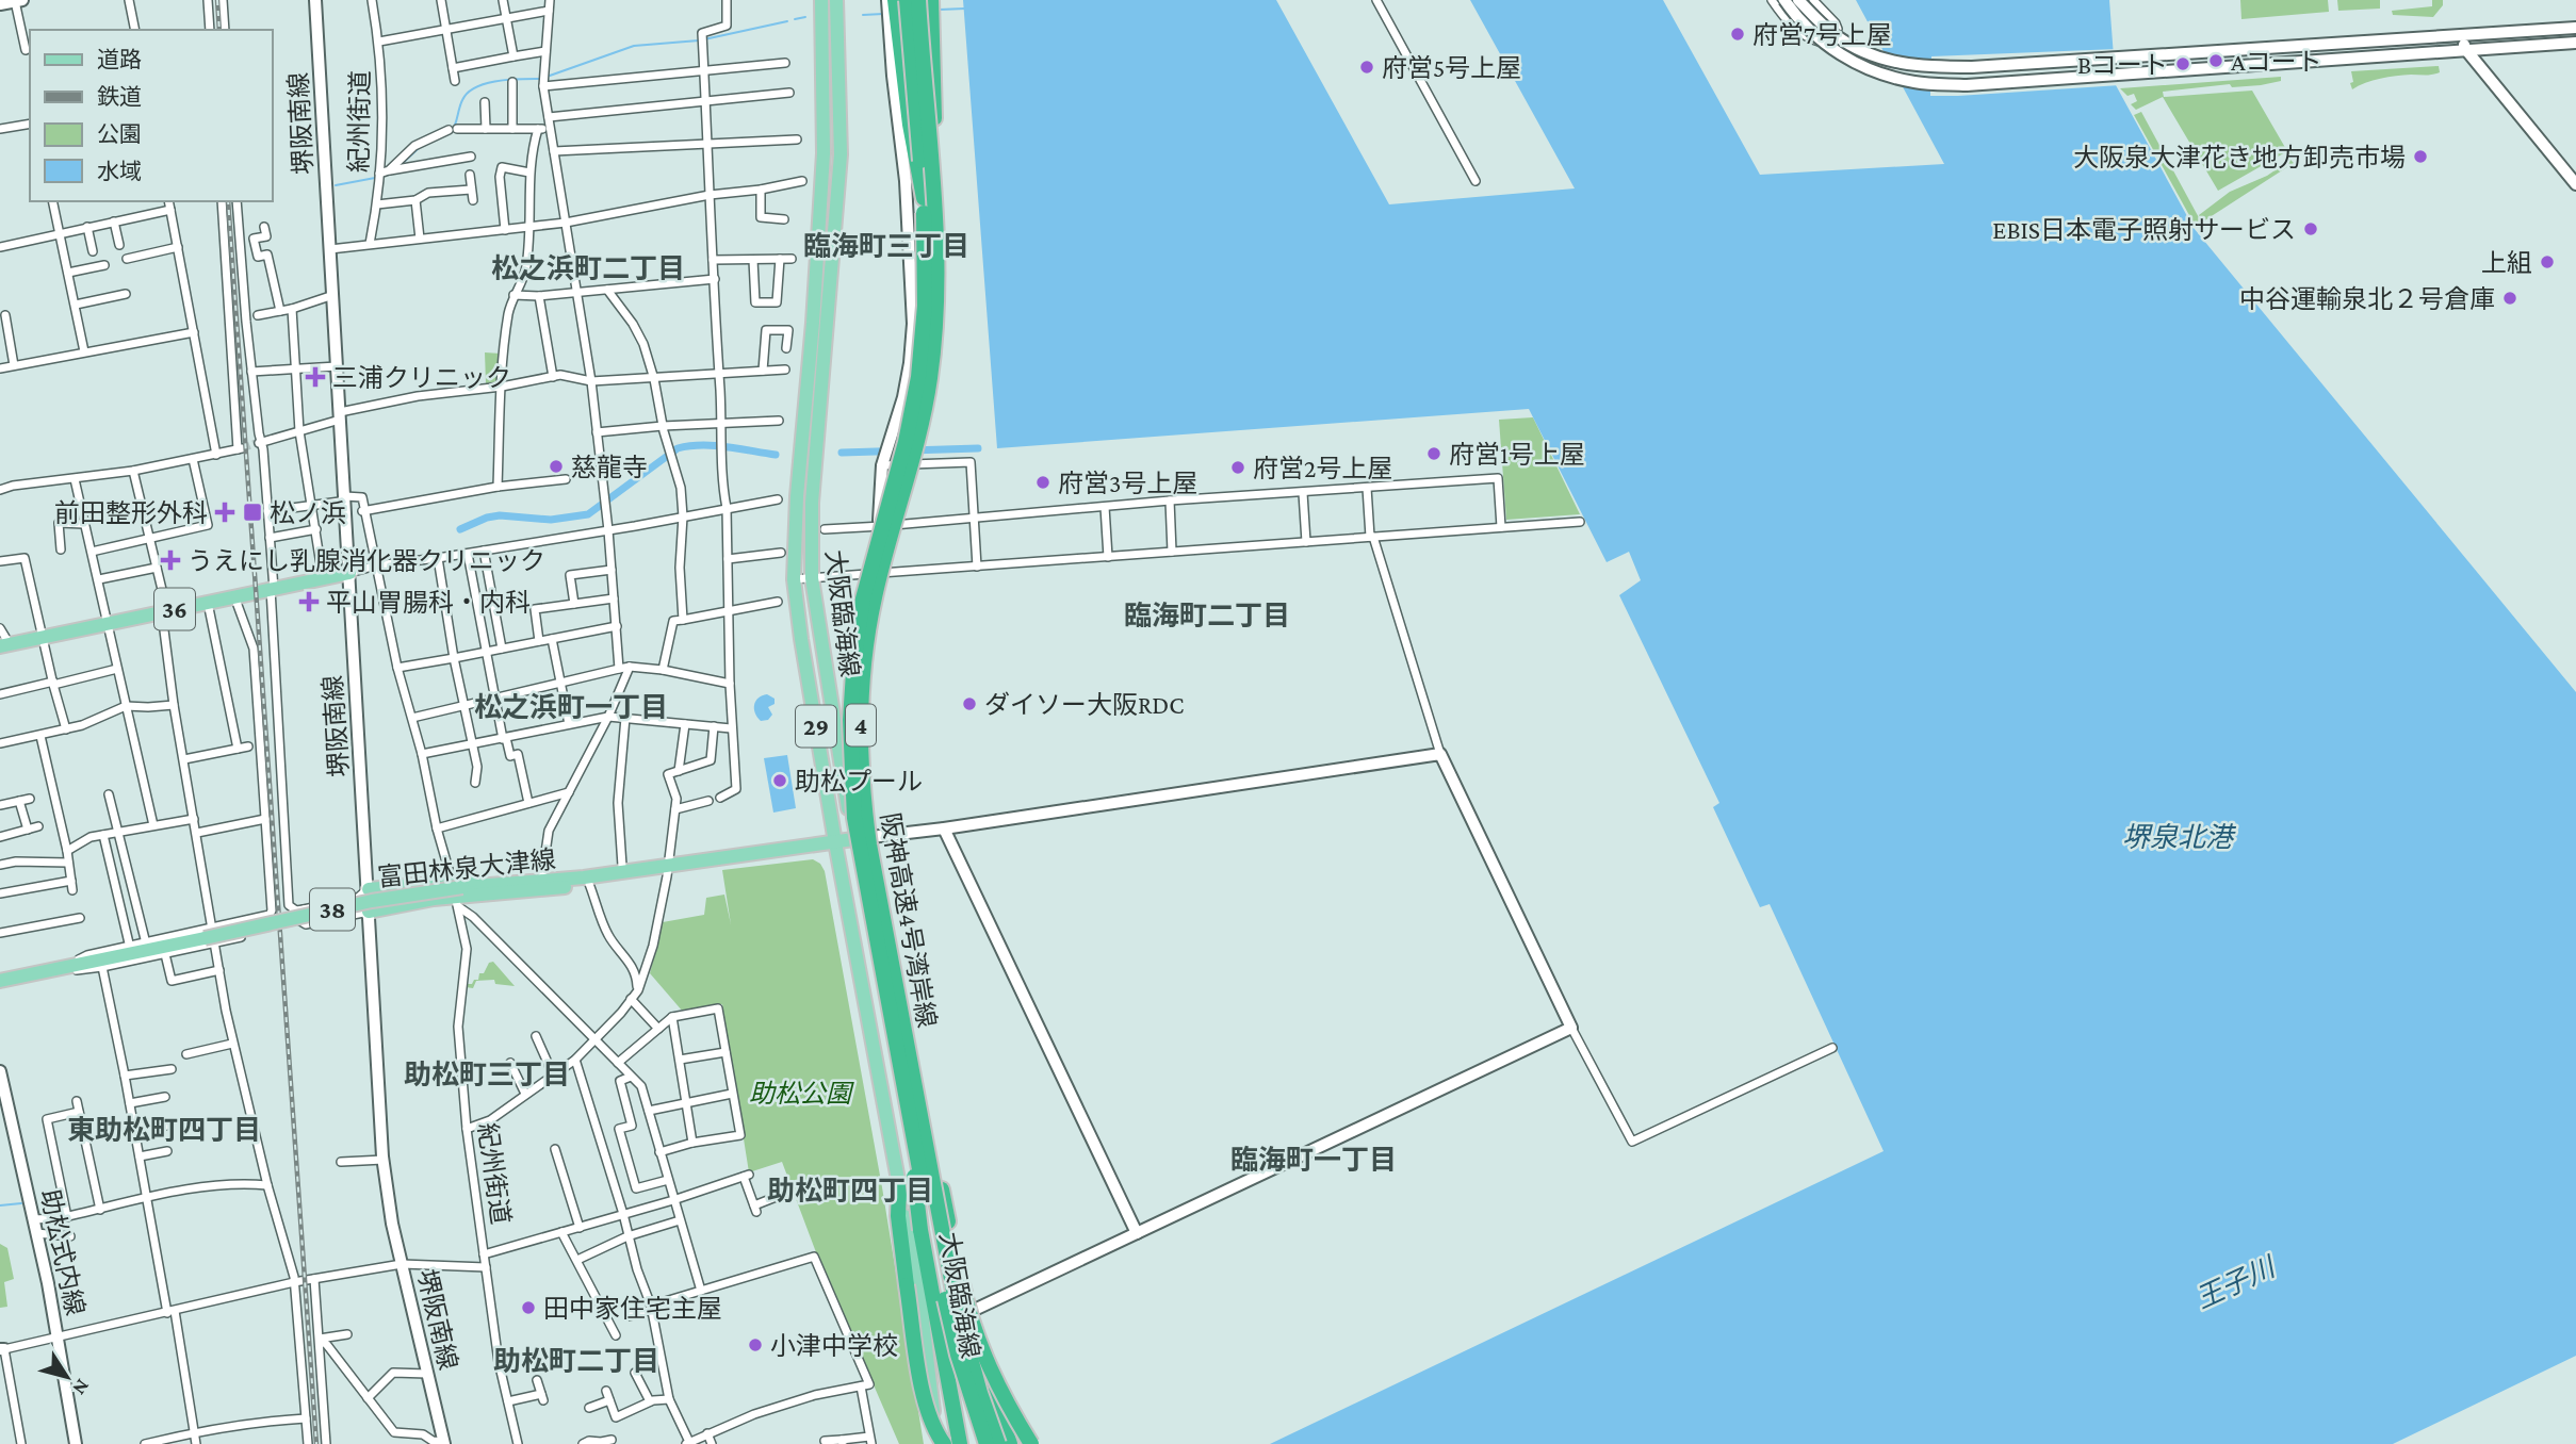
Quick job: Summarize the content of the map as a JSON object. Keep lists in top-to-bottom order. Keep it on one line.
{"streets":{"highway":["4","阪神高速4号湾岸線"],"main road":["36","大阪臨海線","29","富田林泉大津線","38"],"street":["紀州街道","堺阪南線","助松式内線"]},"crossings":[["紀州街道","富田林泉大津線"],["紀州街道","38"],["堺阪南線","36"],["堺阪南線","38"],["大阪臨海線","富田林泉大津線"],["富田林泉大津線","38"]],"districts":["臨海町三丁目","松之浜町二丁目","臨海町二丁目","松之浜町一丁目","助松町三丁目","東助松町四丁目","臨海町一丁目","助松町四丁目","助松町二丁目"],"water":["堺泉北港","王子川"],"parks":["助松公園"],"places":{"other":["府営7号上屋","Aコート","Bコート","府営5号上屋","大阪泉大津花き地方卸売市場","EBIS日本電子照射サービス","上組","中谷運輸泉北２号倉庫","府営1号上屋","慈龍寺","府営2号上屋","府営3号上屋","ダイソー大阪RDC","助松プール","田中家住宅主屋","小津中学校"],"health":["三浦クリニック","前田整形外科","うえにし乳腺消化器クリニック","平山胃腸科・内科"],"transit":["松ノ浜"]},"legend":["道路","鉄道","公園","水域"],"north":"bottom right"}
